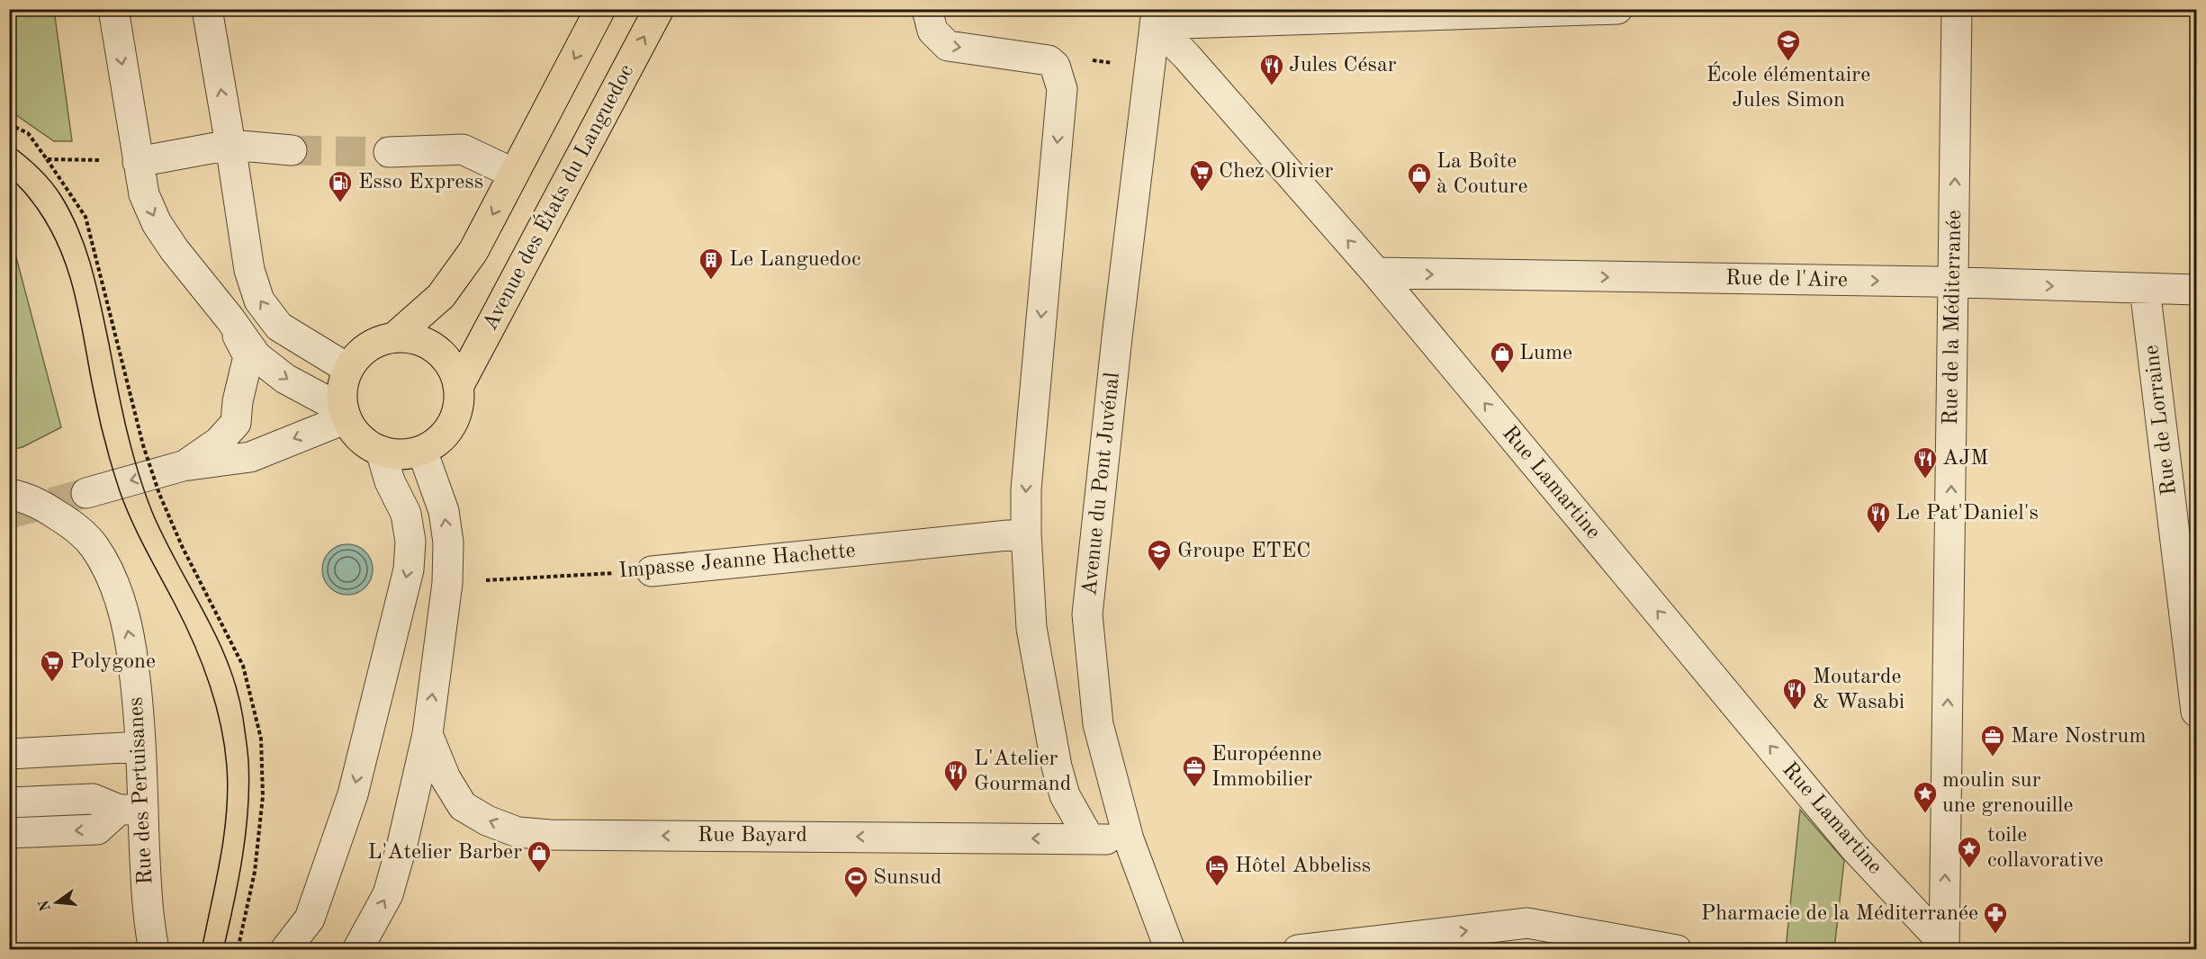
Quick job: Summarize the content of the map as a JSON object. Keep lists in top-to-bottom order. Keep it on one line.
{"streets":{"main road":["Avenue des États du Languedoc"],"street":["Rue de l'Aire","Rue de la Méditerranée","Rue de Lorraine","Rue Lamartine","Avenue du Pont Juvénal","Impasse Jeanne Hachette","Rue des Pertuisanes","Rue Bayard"]},"crossings":[["Rue de l'Aire","Rue de la Méditerranée"],["Rue de l'Aire","Rue de Lorraine"],["Rue de l'Aire","Rue Lamartine"],["Rue de la Méditerranée","Rue Lamartine"],["Rue Lamartine","Avenue du Pont Juvénal"],["Avenue du Pont Juvénal","Rue Bayard"]],"one_way":["Rue de l'Aire","Rue de la Méditerranée","Rue Lamartine","Rue Bayard"],"places":{"school or university":["École élémentaire Jules Simon","Groupe ETEC"],"restaurant":["Jules César","AJM","Le Pat'Daniel's","Moutarde & Wasabi","L'Atelier Gourmand"],"supermarket":["Chez Olivier","Polygone"],"shop":["La Boîte à Couture","Lume","L'Atelier Barber"],"fuel station":["Esso Express"],"building":["Le Languedoc"],"office":["Mare Nostrum","Européenne Immobilier"],"place":["moulin sur une grenouille","toile collavorative"],"hotel":["Hôtel Abbeliss"],"sports":["Sunsud"],"pharmacy":["Pharmacie de la Méditerranée"]},"north":"left"}
